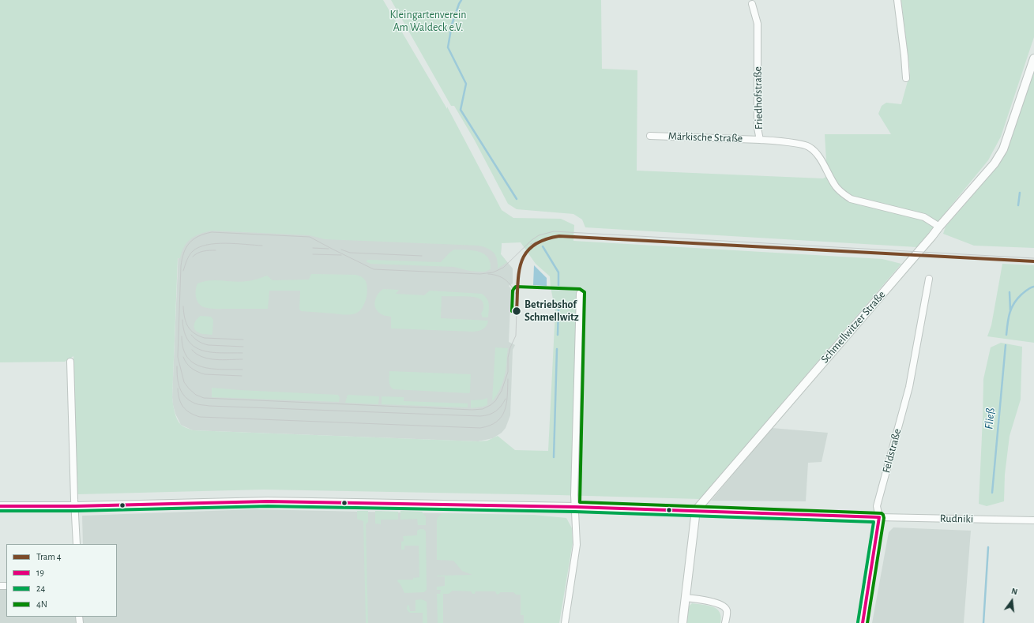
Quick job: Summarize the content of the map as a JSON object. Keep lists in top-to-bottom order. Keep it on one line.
{"streets":{"street":["Friedhofstraße","Märkische Straße","Schmellwitzer Straße","Feldstraße","Rudniki"]},"crossings":[["Friedhofstraße","Märkische Straße"],["Friedhofstraße","Schmellwitzer Straße"],["Feldstraße","Rudniki"]],"water":["Fließ"],"parks":["Kleingartenverein Am Waldeck e.V."],"places":["Betriebshof Schmellwitz"],"lines":["tram line 4","transit line 4N","transit line 19","transit line 24"],"legend":["Tram 4","19","24","4N"],"north":"top"}
